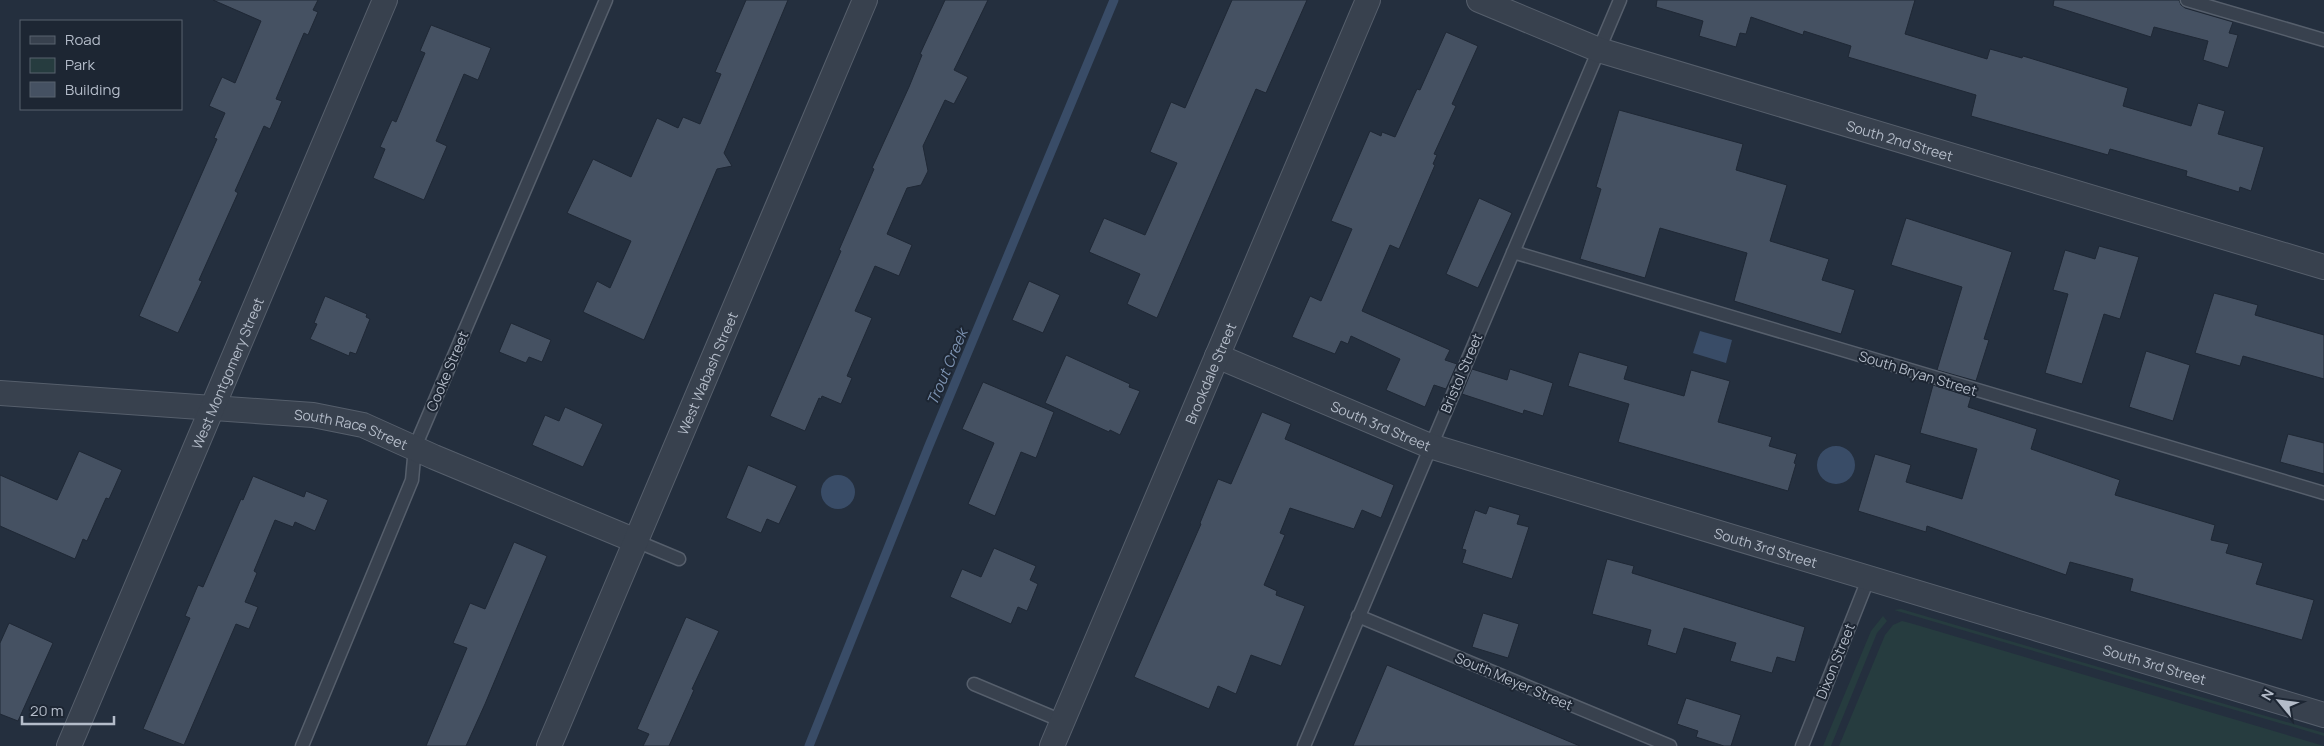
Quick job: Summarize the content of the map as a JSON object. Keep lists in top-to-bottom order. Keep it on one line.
{"streets":{"street":["South 2nd Street","West Montgomery Street","West Wabash Street","Brookdale Street","South 3rd Street","South Race Street"],"lane":["Cooke Street","Bristol Street","South Bryan Street","Dixon Street","South Meyer Street"]},"crossings":[["South 2nd Street","Bristol Street"],["Cooke Street","South Race Street"],["West Montgomery Street","South Race Street"],["West Wabash Street","South Race Street"],["Brookdale Street","South 3rd Street"],["Bristol Street","South Bryan Street"],["Bristol Street","South 3rd Street"],["Bristol Street","South Meyer Street"],["South 3rd Street","Dixon Street"]],"water":["Trout Creek"],"legend":["Road","Park","Building"],"scale_bar":"20 m","north":"top left"}
